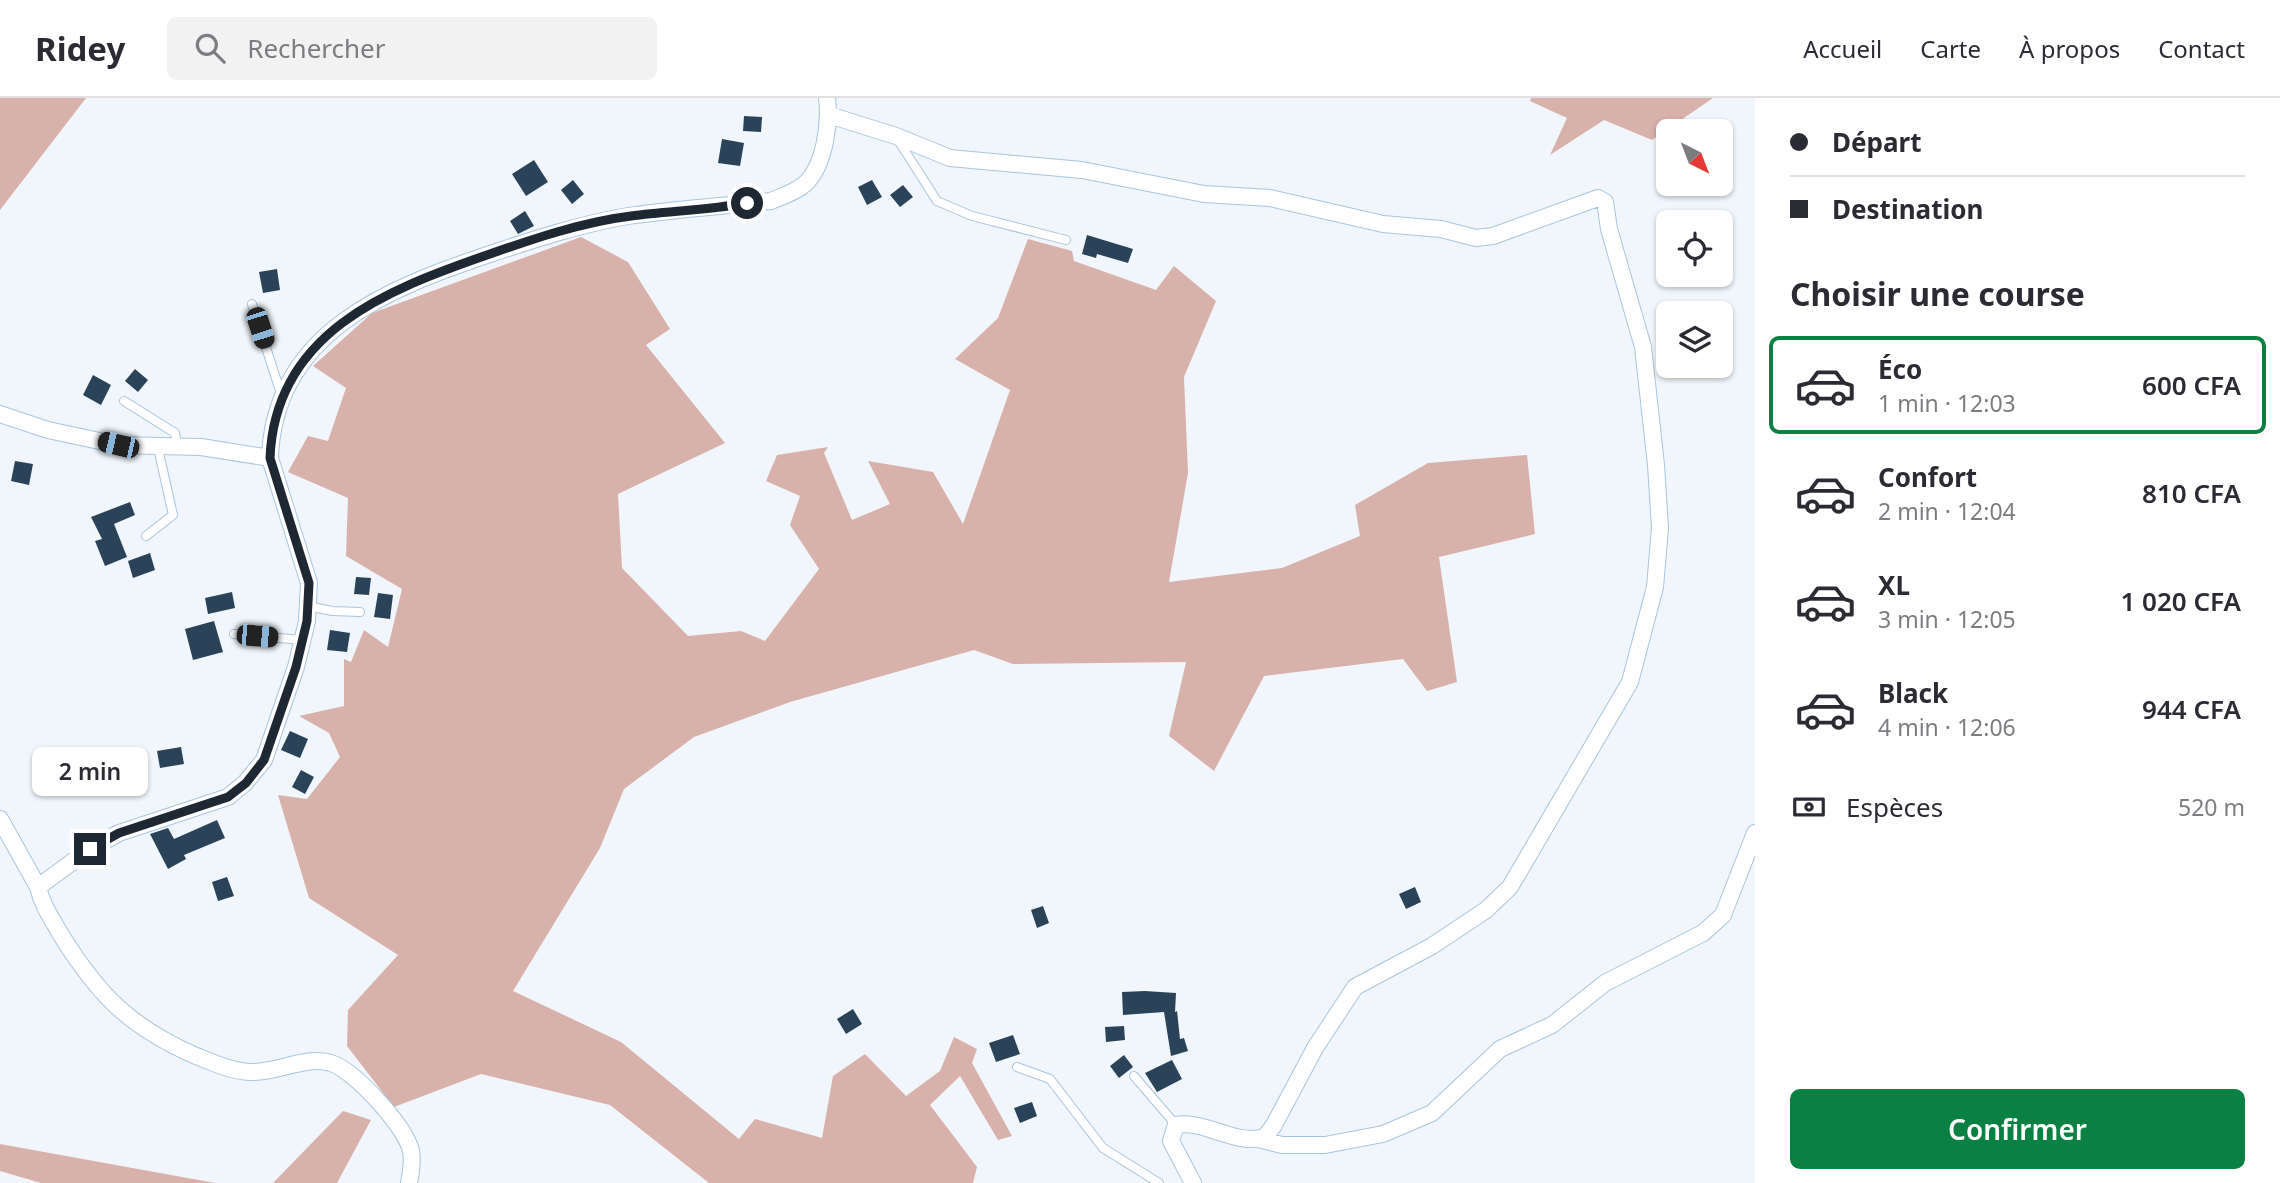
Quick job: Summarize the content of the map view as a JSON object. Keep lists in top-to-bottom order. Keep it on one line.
{"north":"bottom right","page":{"header":"Ridey","search":"Rechercher","nav":["Accueil","Carte","À propos","Contact"],"banner":["Départ","Destination"],"heading":"Choisir une course","list":[{"name":"Éco","note":"1 min · 12:03","value":"600 CFA"},{"name":"Confort","note":"2 min · 12:04","value":"810 CFA"},{"name":"XL","note":"3 min · 12:05","value":"1 020 CFA"},{"name":"Black","note":"4 min · 12:06","value":"944 CFA"}],"bubble":"2 min","pay":["Espèces","520 m"],"buttons":"Confirmer"}}
